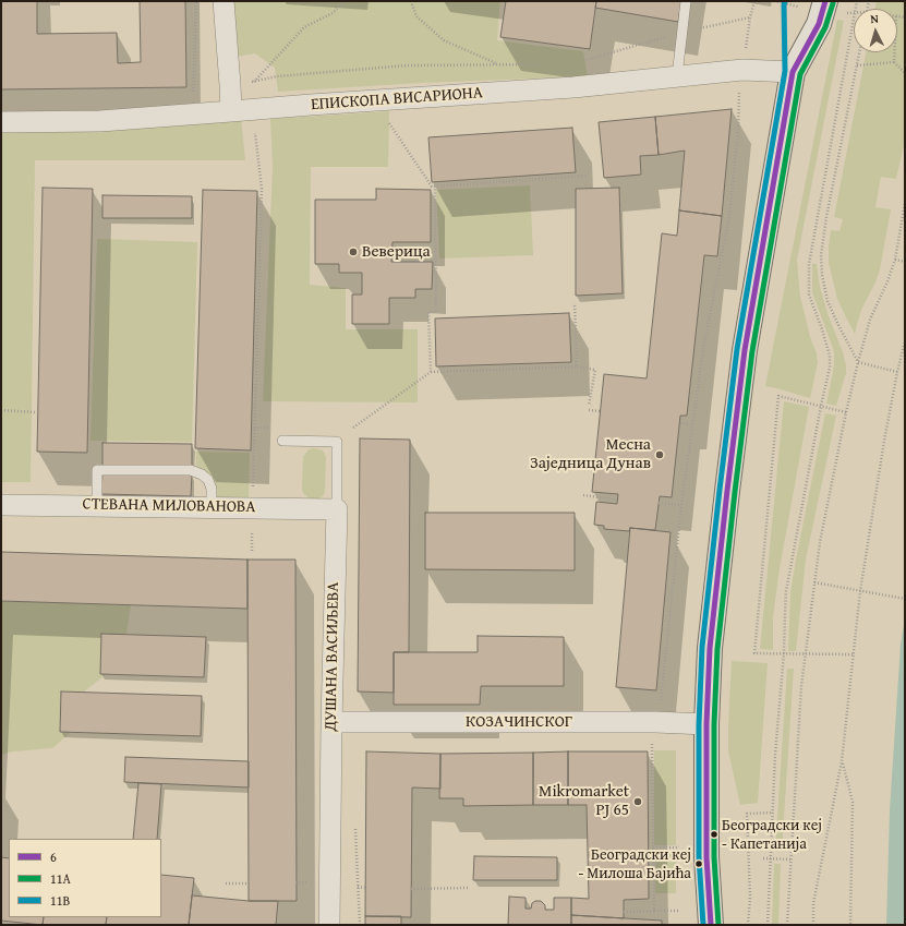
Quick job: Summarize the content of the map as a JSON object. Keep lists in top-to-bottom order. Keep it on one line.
{"streets":{"street":["ЕПИСКОПА ВИСАРИОНА","СТЕВАНА МИЛОВАНОВА","ДУШАНА ВАСИЉЕВА","КОЗАЧИНСКОГ"]},"crossings":[["СТЕВАНА МИЛОВАНОВА","ДУШАНА ВАСИЉЕВА"],["ДУШАНА ВАСИЉЕВА","КОЗАЧИНСКОГ"]],"places":["Веверица","Месна Заједница Дунав","Mikromarket PJ 65","Београдски кеј - Капетанија","Београдски кеј - Милоша Бајића"],"lines":["transit line 6","transit line 11B","transit line 11A"],"legend":["6","11A","11B"],"north":"top"}
